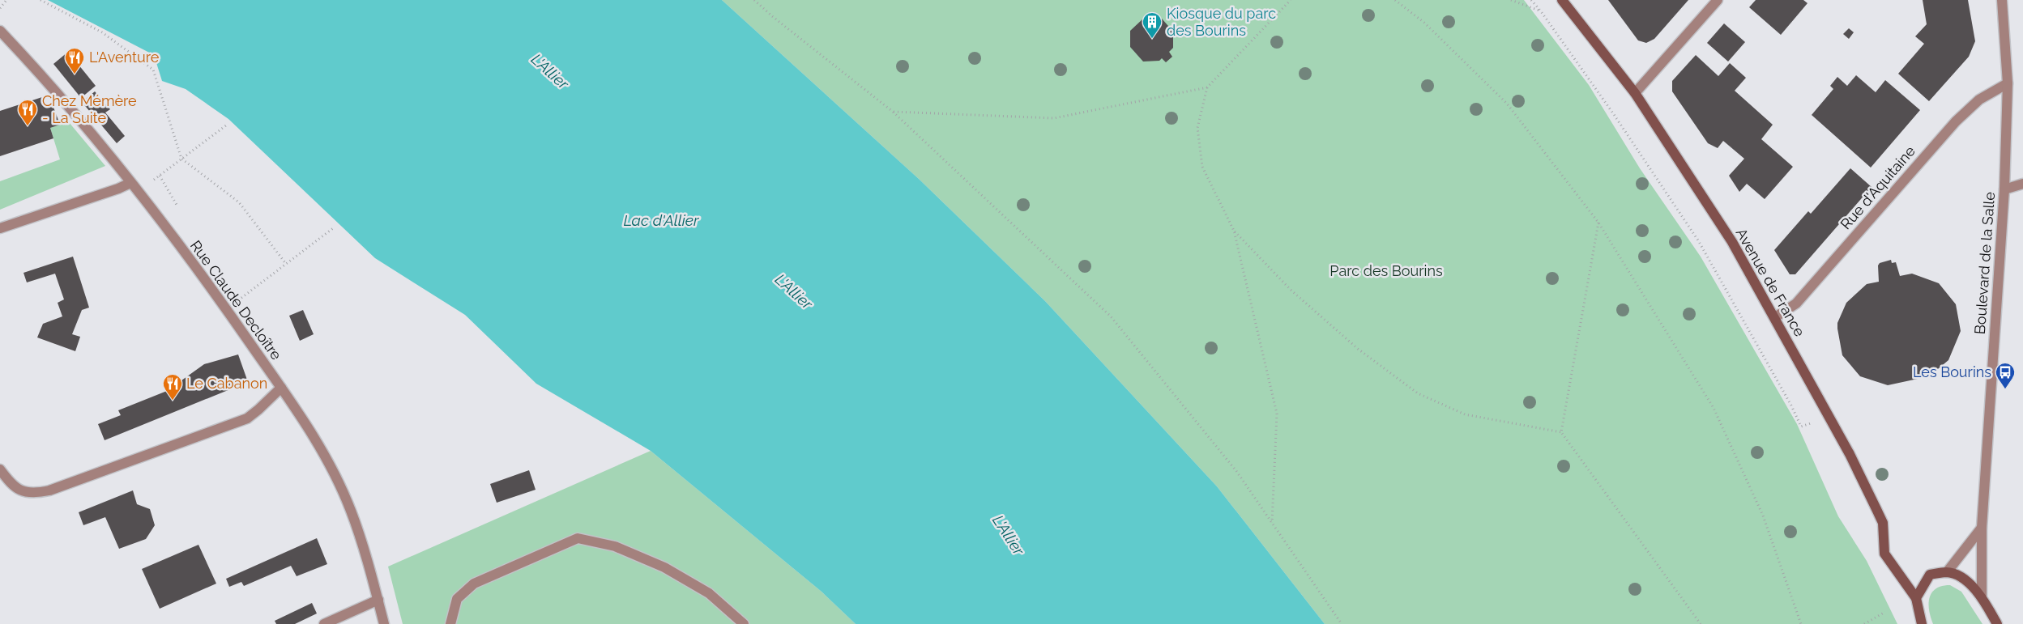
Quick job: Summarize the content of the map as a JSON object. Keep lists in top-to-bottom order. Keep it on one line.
{"streets":{"street":["Rue d'Aquitaine","Boulevard de la Salle","Avenue de France","Rue Claude Decloître"]},"crossings":[["Rue d'Aquitaine","Boulevard de la Salle"],["Rue d'Aquitaine","Avenue de France"]],"water":["L'Allier","Lac d'Allier"],"parks":["Parc des Bourins"],"places":{"building":["Kiosque du parc des Bourins"],"restaurant":["L'Aventure","Chez Mémère - La Suite","Le Cabanon"],"bus stop":["Les Bourins"]}}
